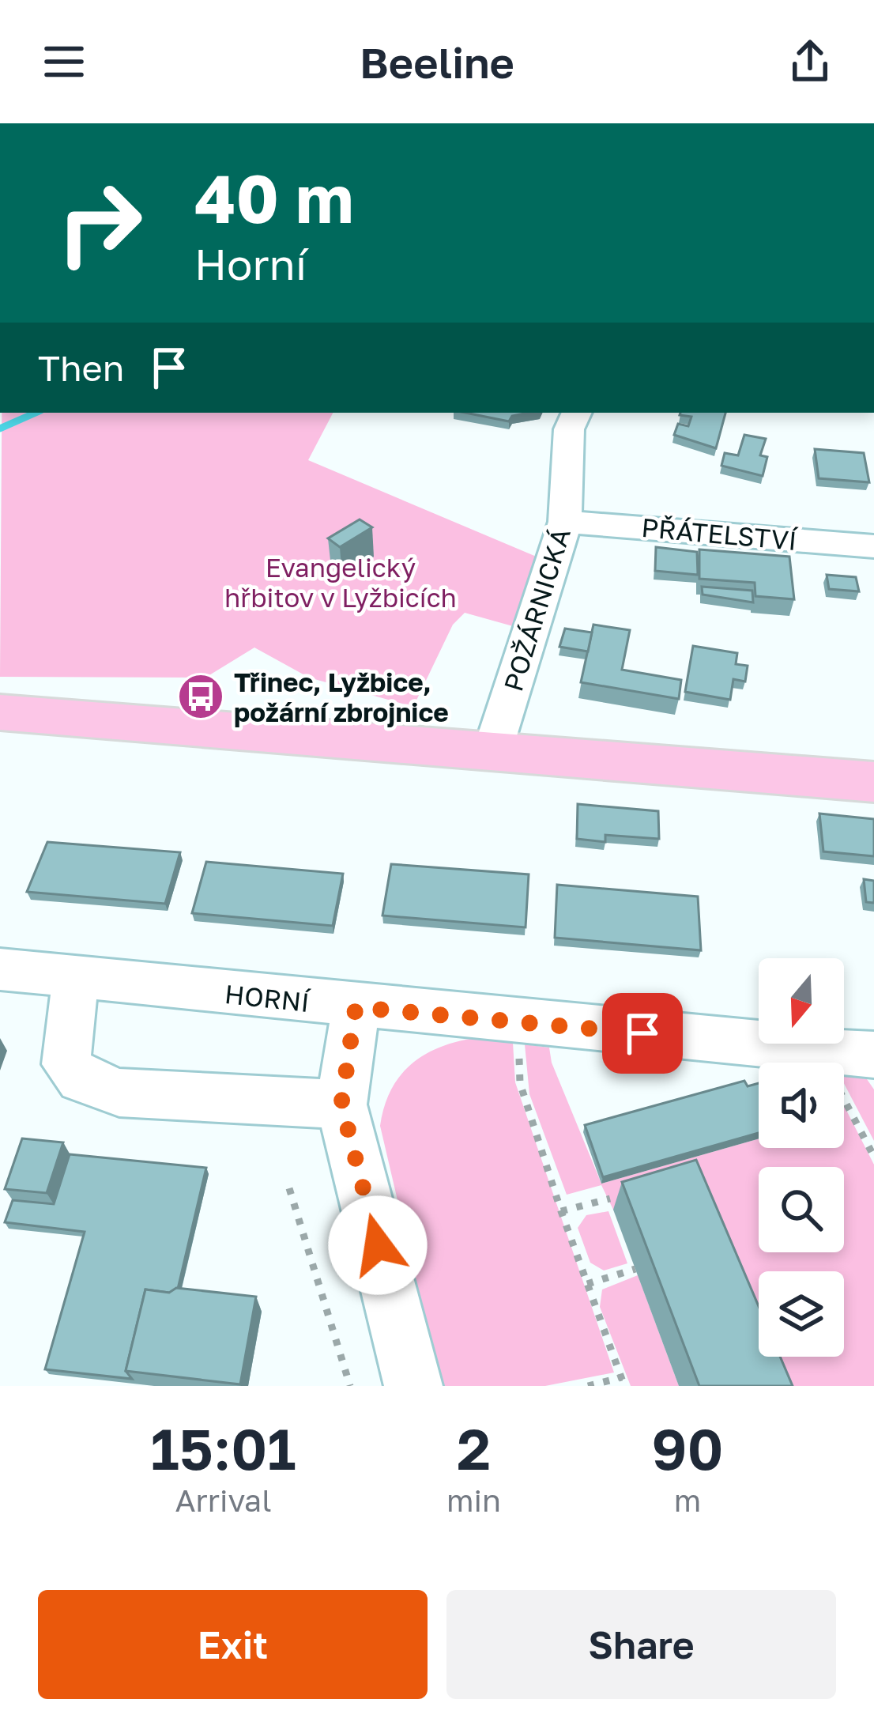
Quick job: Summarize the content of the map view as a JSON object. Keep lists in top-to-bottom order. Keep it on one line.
{"streets":{"street":["PŘÁTELSTVÍ","POŽÁRNICKÁ","HORNÍ"]},"crossings":[["PŘÁTELSTVÍ","POŽÁRNICKÁ"]],"parks":["Evangelický hřbitov v Lyžbicích"],"places":{"bus stop":["Třinec, Lyžbice, požární zbrojnice"]},"north":"bottom","page":{"header":"Beeline","turn":["40 m","Horní"],"then":"Then","eta":["15:01","Arrival","2","min","90","m"],"buttons":["Exit","Share"]}}
